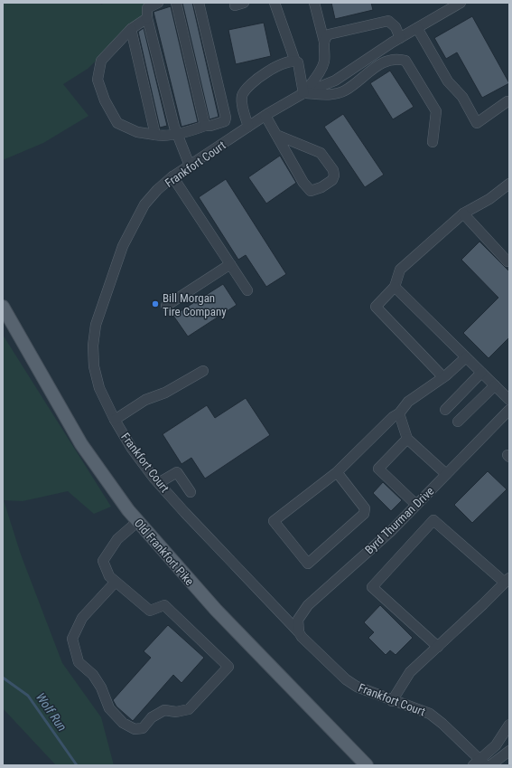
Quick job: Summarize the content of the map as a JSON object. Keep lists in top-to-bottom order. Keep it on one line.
{"streets":{"main road":["Old Frankfort Pike"],"street":["Frankfort Court","Byrd Thurman Drive"]},"crossings":[["Frankfort Court","Byrd Thurman Drive"]],"water":["Wolf Run"],"places":["Bill Morgan Tire Company"]}
